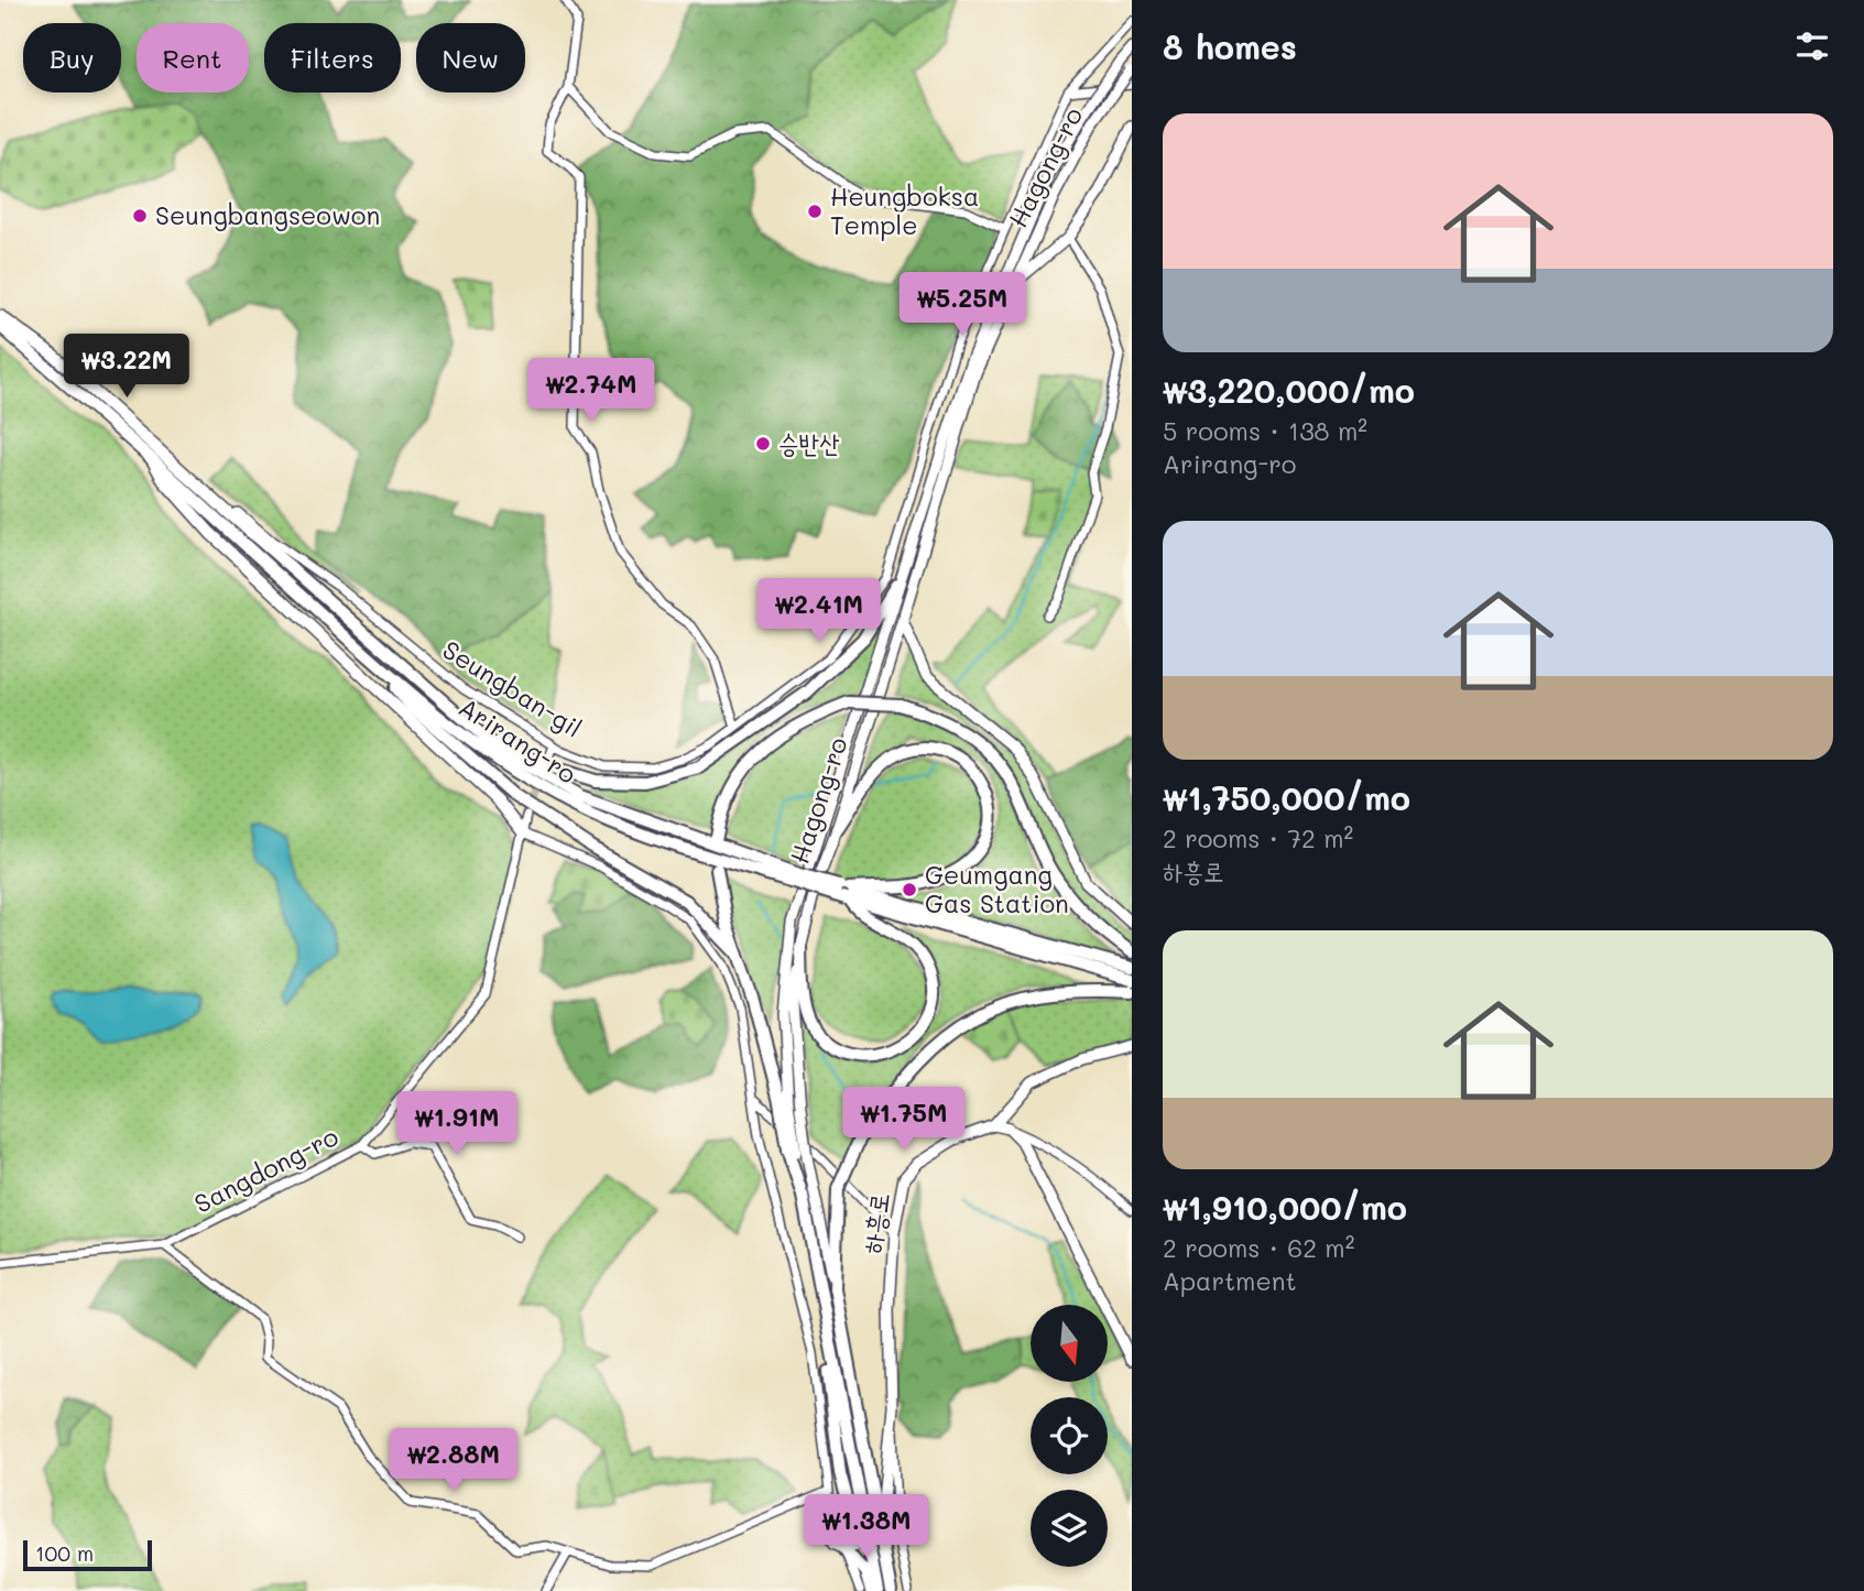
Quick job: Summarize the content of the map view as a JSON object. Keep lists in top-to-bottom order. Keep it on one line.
{"streets":{"main road":["Hagong-ro","Arirang-ro"],"street":["Seungban-gil","Sangdong-ro","하흥로"]},"crossings":[["Hagong-ro","하흥로"],["Seungban-gil","Arirang-ro"]],"places":["Heungboksa Temple","Seungbangseowon","승반산","Geumgang Gas Station"],"scale_bar":"100 m","north":"bottom","page":{"heading":"8 homes","chip":["Buy","Rent","Filters","New"],"list":[{"name":"₩3,220,000/mo","note":"5 rooms · 138 m² · Arirang-ro"},{"name":"₩1,750,000/mo","note":"2 rooms · 72 m² · 하흥로"},{"name":"₩1,910,000/mo","note":"2 rooms · 62 m² · Apartment"}],"price":["₩5.25M","₩3.22M","₩2.74M","₩2.41M","₩1.75M","₩1.91M","₩2.88M","₩1.38M"],"scale":"100 m"}}
